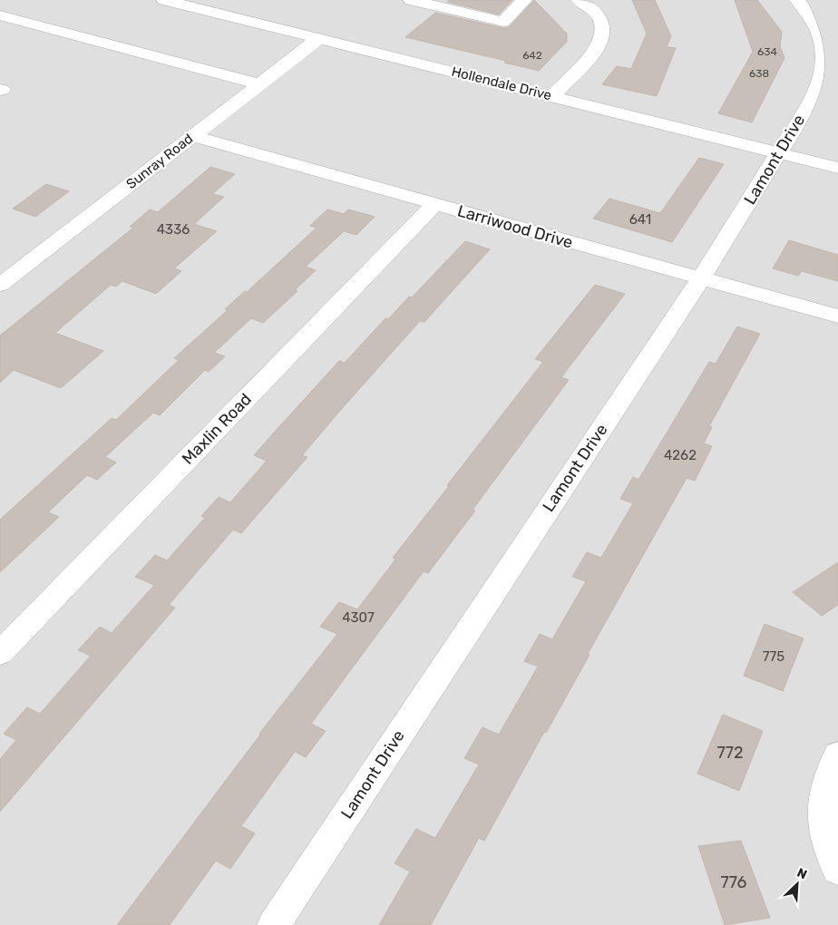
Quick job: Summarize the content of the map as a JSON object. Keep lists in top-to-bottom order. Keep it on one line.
{"streets":{"street":["Hollendale Drive","Lamont Drive","Sunray Road","Larriwood Drive","Maxlin Road"]},"crossings":[["Hollendale Drive","Lamont Drive"],["Hollendale Drive","Sunray Road"],["Lamont Drive","Larriwood Drive"],["Sunray Road","Larriwood Drive"],["Larriwood Drive","Maxlin Road"]],"house_numbers":["634","642","638","641","4336","4262","4307","775","772","776"],"north":"top right"}
